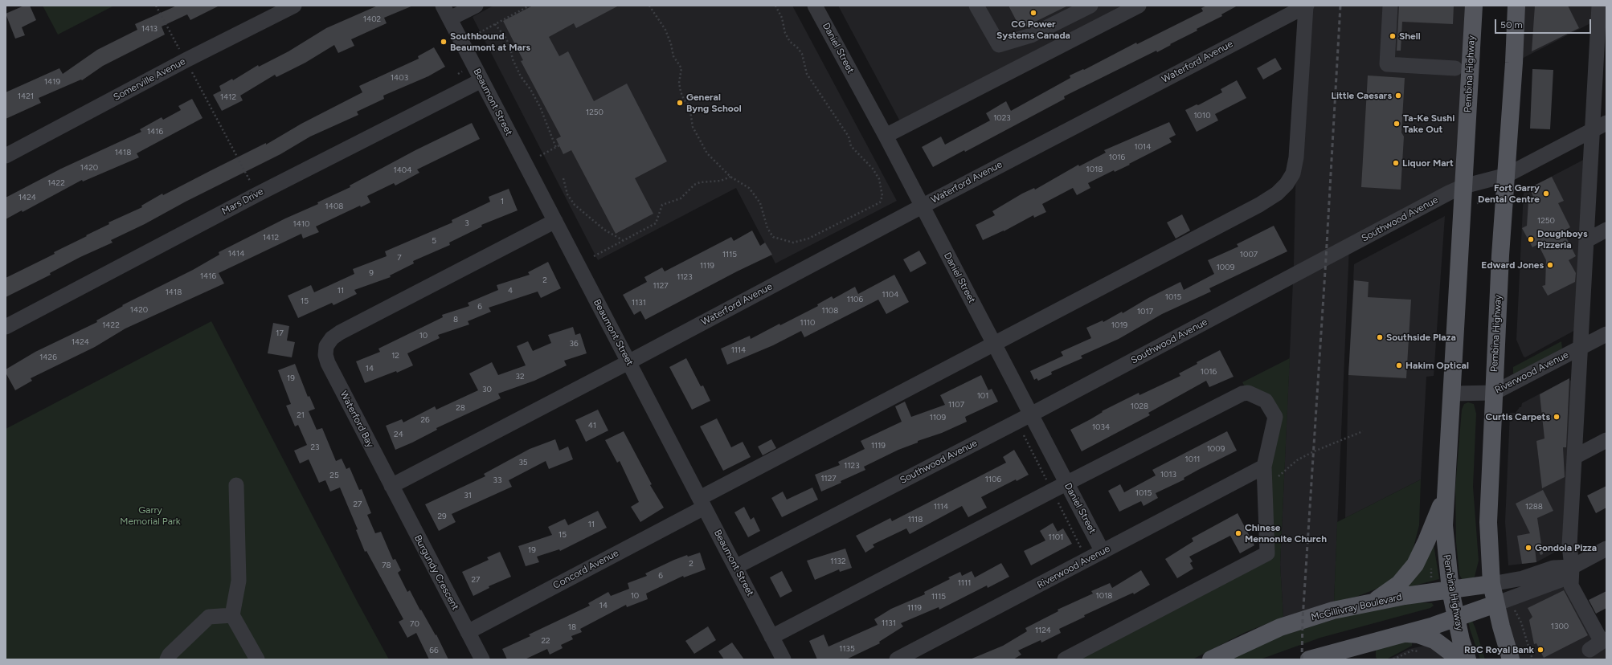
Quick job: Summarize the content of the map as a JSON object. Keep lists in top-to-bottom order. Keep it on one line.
{"streets":{"main road":["Pembina Highway","McGillivray Boulevard"],"street":["Daniel Street","Waterford Avenue","Somerville Avenue","Beaumont Street","Mars Drive","Southwood Avenue","Riverwood Avenue","Waterford Bay","Concord Avenue","Burgundy Crescent"]},"crossings":[["Daniel Street","Waterford Avenue"],["Daniel Street","Southwood Avenue"],["Daniel Street","Riverwood Avenue"],["Daniel Street","Concord Avenue"],["Waterford Avenue","Beaumont Street"],["Waterford Avenue","Concord Avenue"],["Pembina Highway","Southwood Avenue"],["Pembina Highway","Riverwood Avenue"],["Pembina Highway","McGillivray Boulevard"],["Beaumont Street","Mars Drive"],["Beaumont Street","Southwood Avenue"],["Beaumont Street","Waterford Bay"],["Beaumont Street","Concord Avenue"],["Waterford Bay","Burgundy Crescent"],["Concord Avenue","Burgundy Crescent"]],"parks":["Garry Memorial Park"],"places":["CG Power Systems Canada","Shell","Southbound Beaumont at Mars","Little Caesars","General Byng School","Ta-Ke Sushi Take Out","Liquor Mart","Fort Garry Dental Centre","Doughboys Pizzeria","Edward Jones","Southside Plaza","Hakim Optical","Curtis Carpets","Chinese Mennonite Church","Gondola Pizza","RBC Royal Bank"],"house_numbers":["1402","1413","1403","1419","1421","1412","1250","1010","1023","1416","1014","1418","1016","1420","1018","1404","1422","1424","1","1408","1250","3","1410","1412","5","1414","1115","1007","7","1119","1009","9","1416","1123","2","1127","11","4","1418","1104","1015","1106","15","1131","6","1420","1108","1017","8","1110","1422","1019","17","10","1424","36","1114","12","1426","14","1016","32","19","30","101","1107","1028","28","21","1109","26","41","1034","24","1119","23","1009","1011","35","1123","1013","25","1127","1106","33","1015","31","27","1114","1288","29","1118","11","15","1101","19","1132","2","78","6","27","1111","10","1018","1115","14","1119","1131","70","1300","18","1124","22","1135","66"],"scale_bar":"50 m"}
